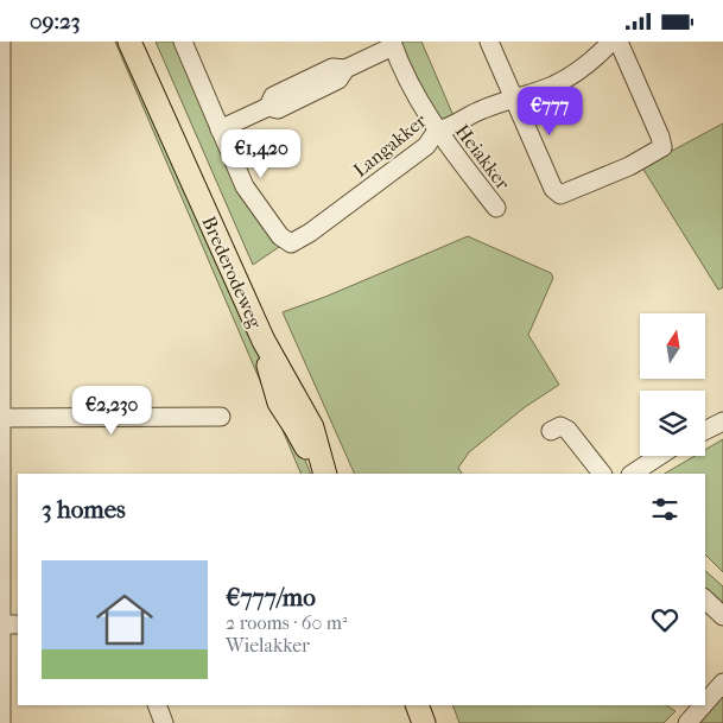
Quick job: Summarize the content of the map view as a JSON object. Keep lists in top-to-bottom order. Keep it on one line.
{"streets":{"main road":["Brederodeweg"],"street":["Langakker","Heiakker"]},"crossings":[["Langakker","Heiakker"]],"north":"top","page":{"status":"09:23","price":["€777","€1,420","€2,230"],"heading":"3 homes","list":[{"name":"€777/mo","note":"2 rooms · 60 m² · Wielakker"}]}}
